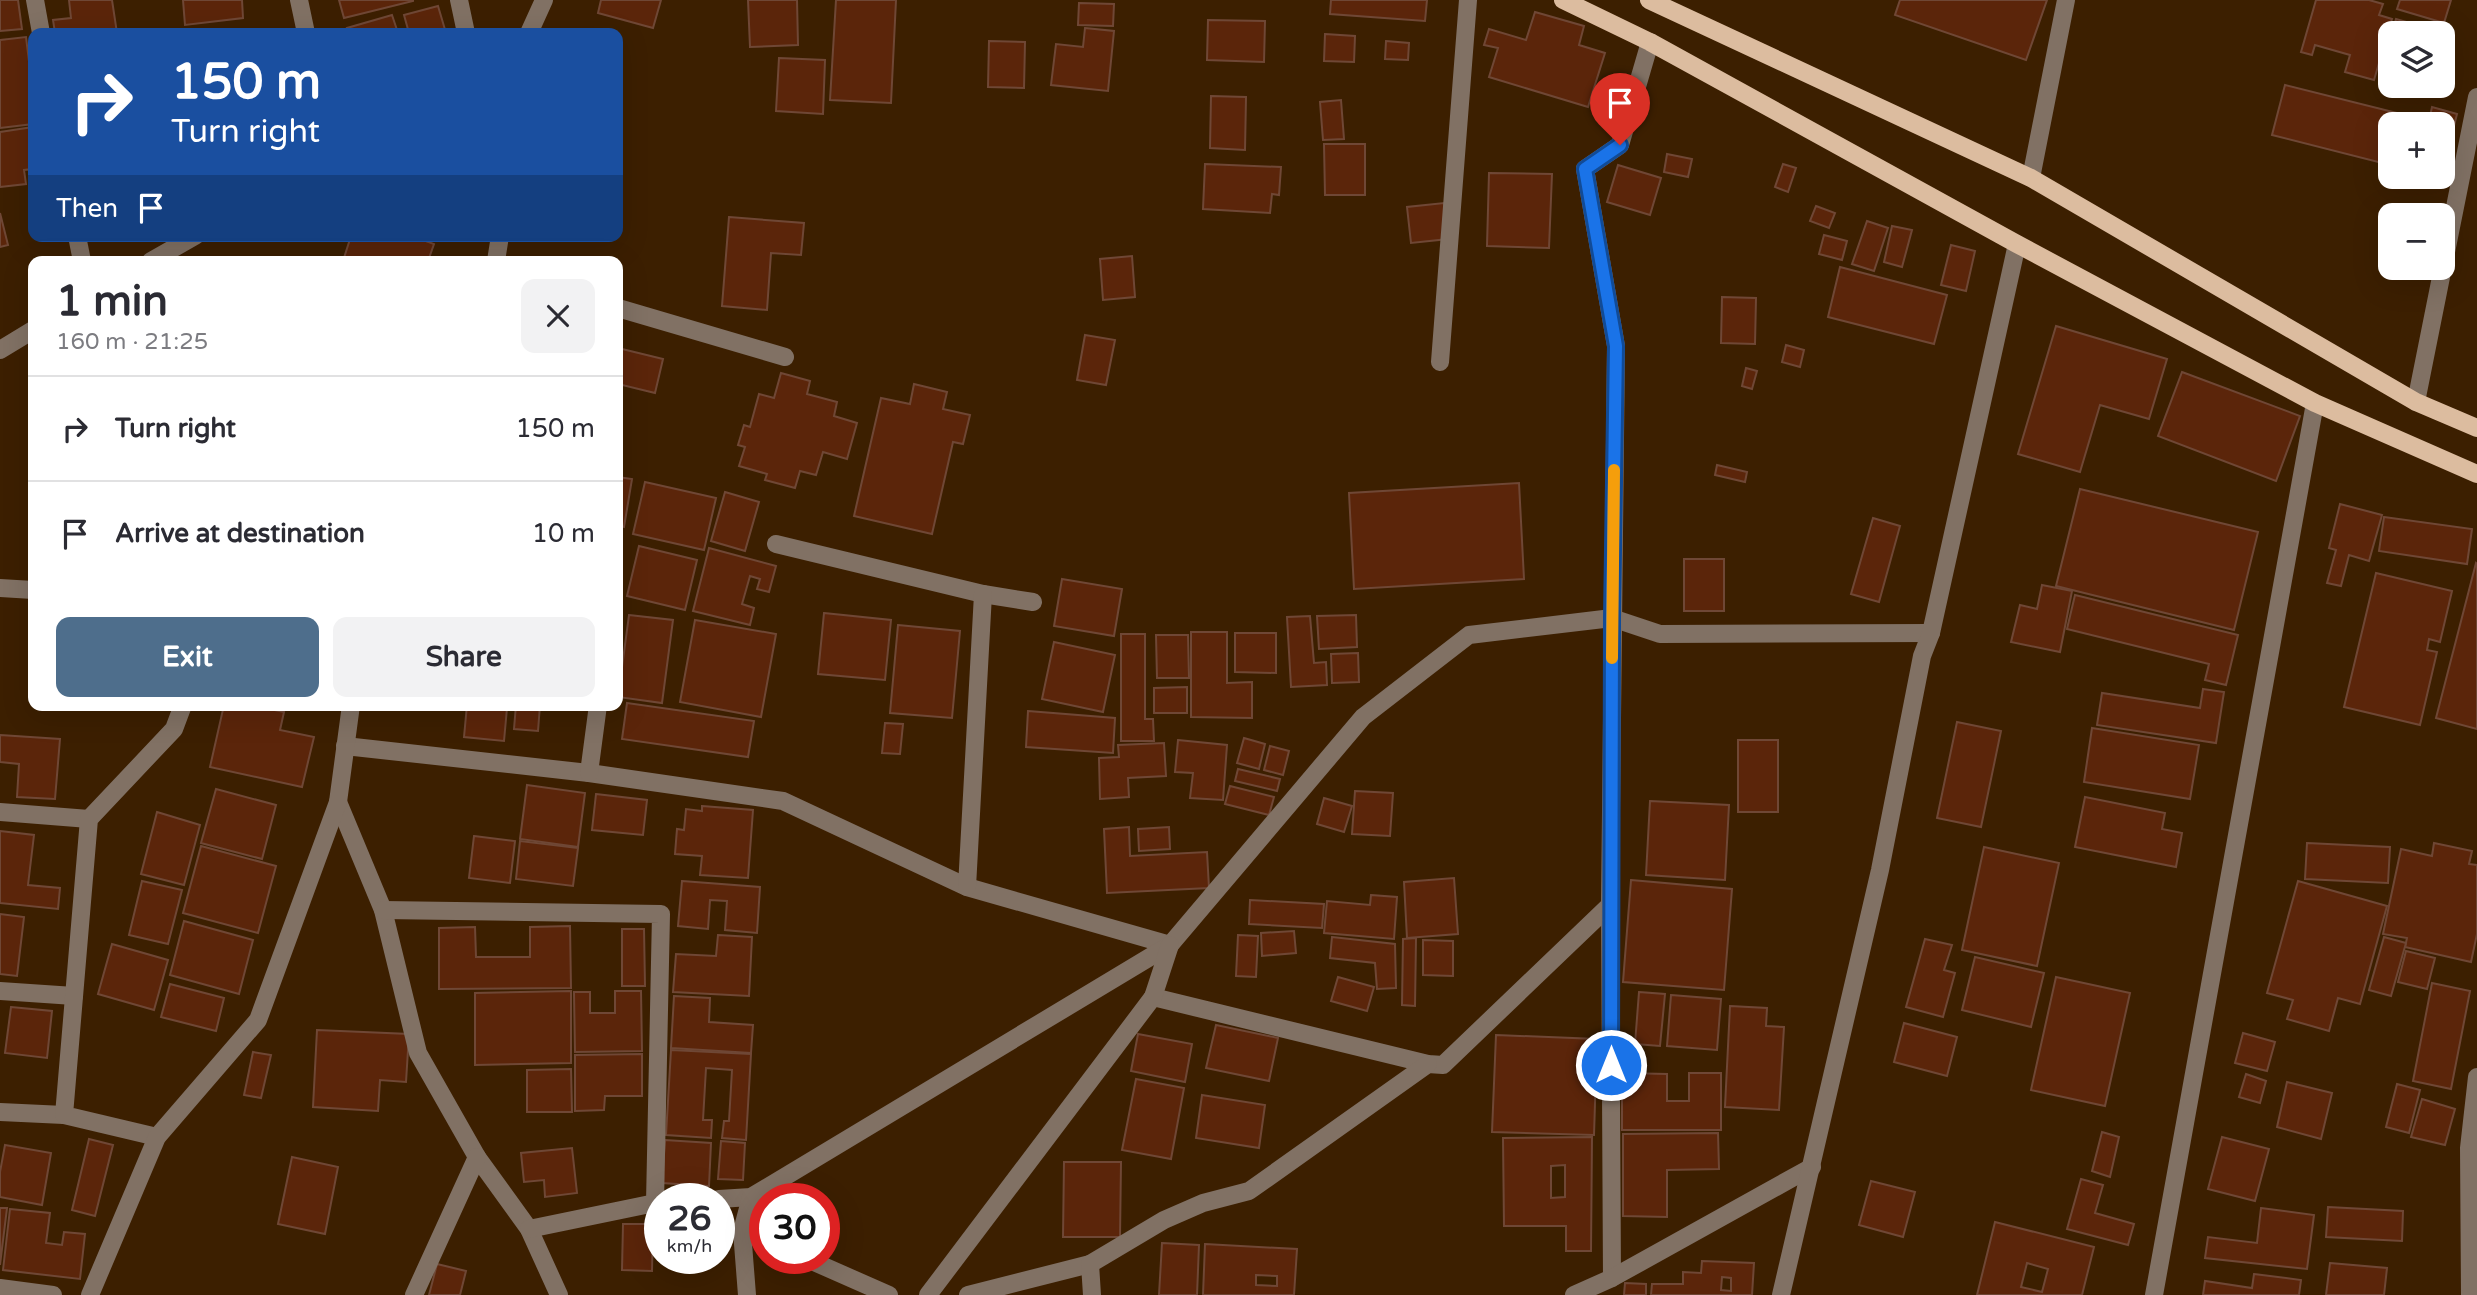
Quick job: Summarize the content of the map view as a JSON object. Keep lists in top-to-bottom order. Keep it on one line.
{"page":{"map_buttons":["+","−"],"turn":["150 m","Turn right"],"then":"Then","heading":["1 min","160 m · 21:25"],"list":[{"name":"Turn right","value":"150 m"},{"name":"Arrive at destination","value":"10 m"}],"buttons":["Exit","Share"],"speed":"26 km/h","limit":"30"}}
